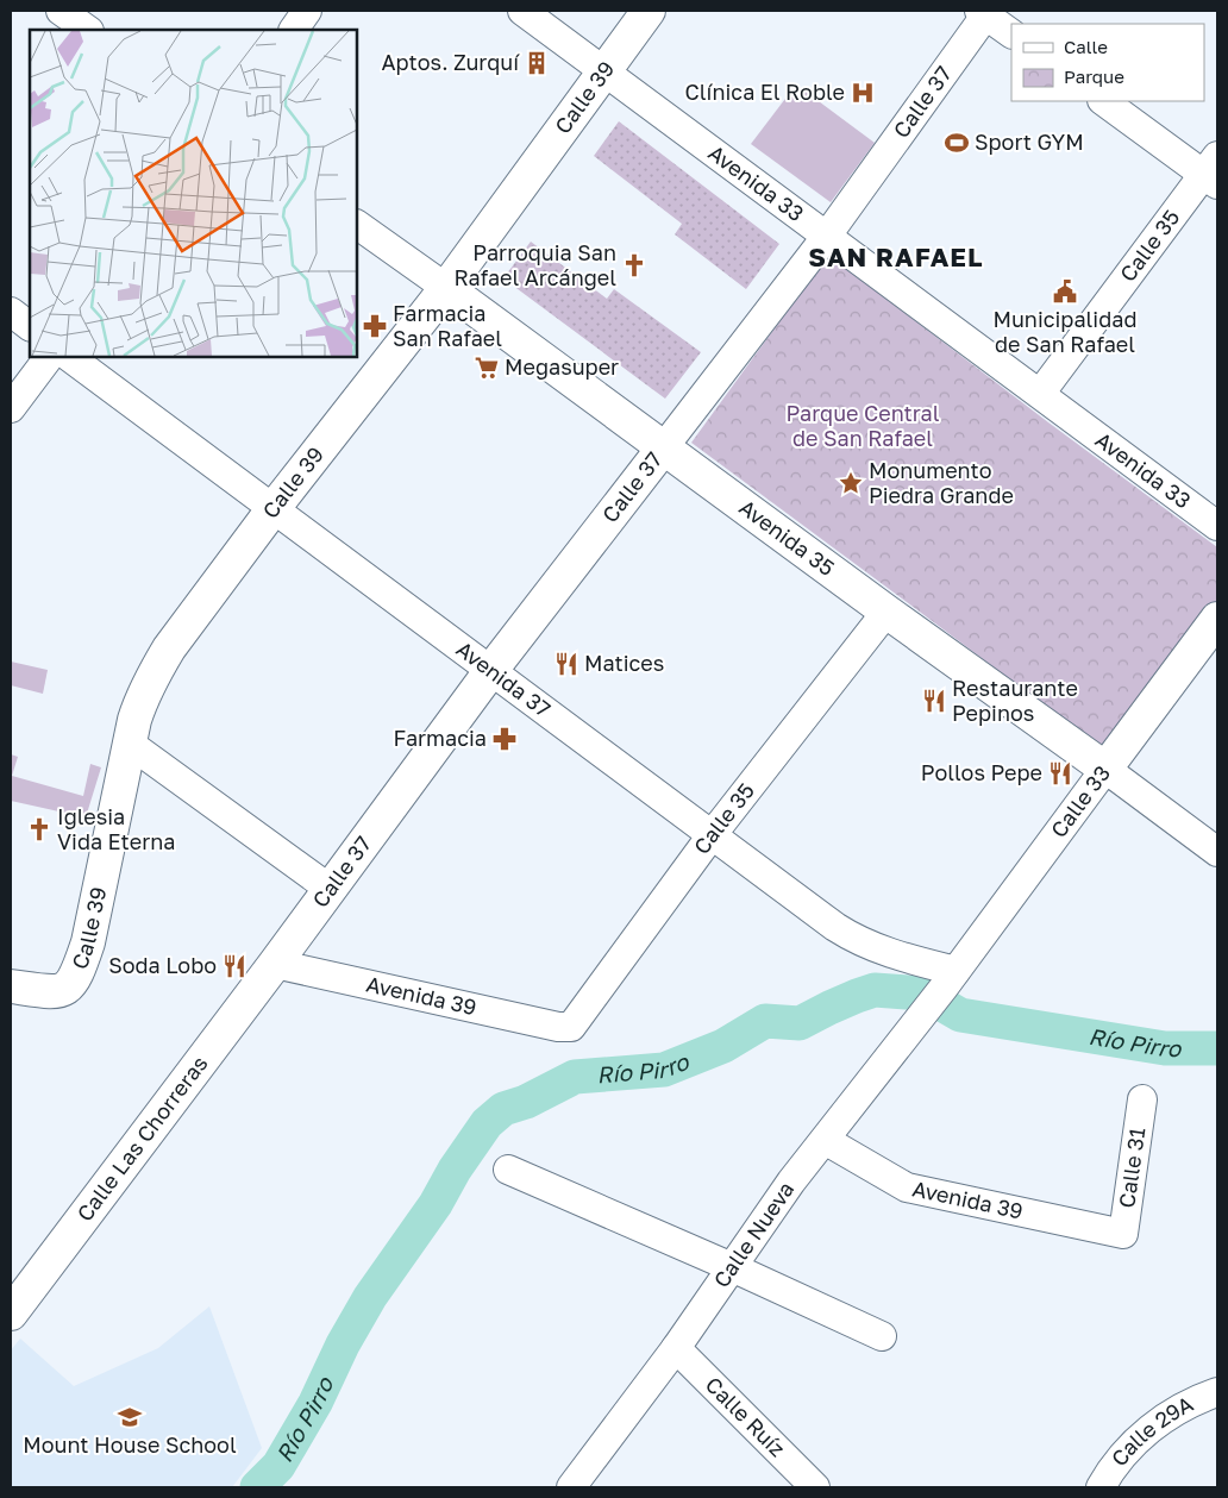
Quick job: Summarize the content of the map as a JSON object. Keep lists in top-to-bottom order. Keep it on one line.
{"streets":{"main road":["Calle 39","Calle 37","Avenida 35","Calle 33","Calle Las Chorreras"],"street":["Avenida 33","Calle 35","Avenida 37","Avenida 39","Calle 31","Calle Nueva","Calle Ruíz","Calle 29A"]},"crossings":[["Calle 39","Avenida 33"],["Calle 39","Avenida 35"],["Calle 39","Avenida 37"],["Calle 37","Avenida 33"],["Calle 37","Avenida 35"],["Calle 37","Avenida 37"],["Calle 37","Avenida 39"],["Calle 37","Calle Las Chorreras"],["Avenida 33","Calle 35"],["Calle 35","Avenida 35"],["Calle 35","Avenida 37"],["Calle 35","Avenida 39"],["Avenida 35","Calle 33"],["Avenida 37","Calle 33"],["Avenida 37","Calle Nueva"],["Calle 33","Calle Nueva"],["Avenida 39","Calle Las Chorreras"],["Avenida 39","Calle 31"],["Avenida 39","Calle Nueva"],["Calle Nueva","Calle Ruíz"]],"districts":["SAN RAFAEL"],"water":["Río Pirro"],"parks":["Parque Central de San Rafael"],"places":{"building":["Aptos. Zurquí"],"hospital":["Clínica El Roble"],"sports":["Sport GYM"],"church":["Parroquia San Rafael Arcángel","Iglesia Vida Eterna"],"public building":["Municipalidad de San Rafael"],"pharmacy":["Farmacia San Rafael","Farmacia"],"supermarket":["Megasuper"],"place":["Monumento Piedra Grande"],"restaurant":["Matices","Restaurante Pepinos","Pollos Pepe","Soda Lobo"],"school or university":["Mount House School"]},"legend":["Calle","Parque"]}
